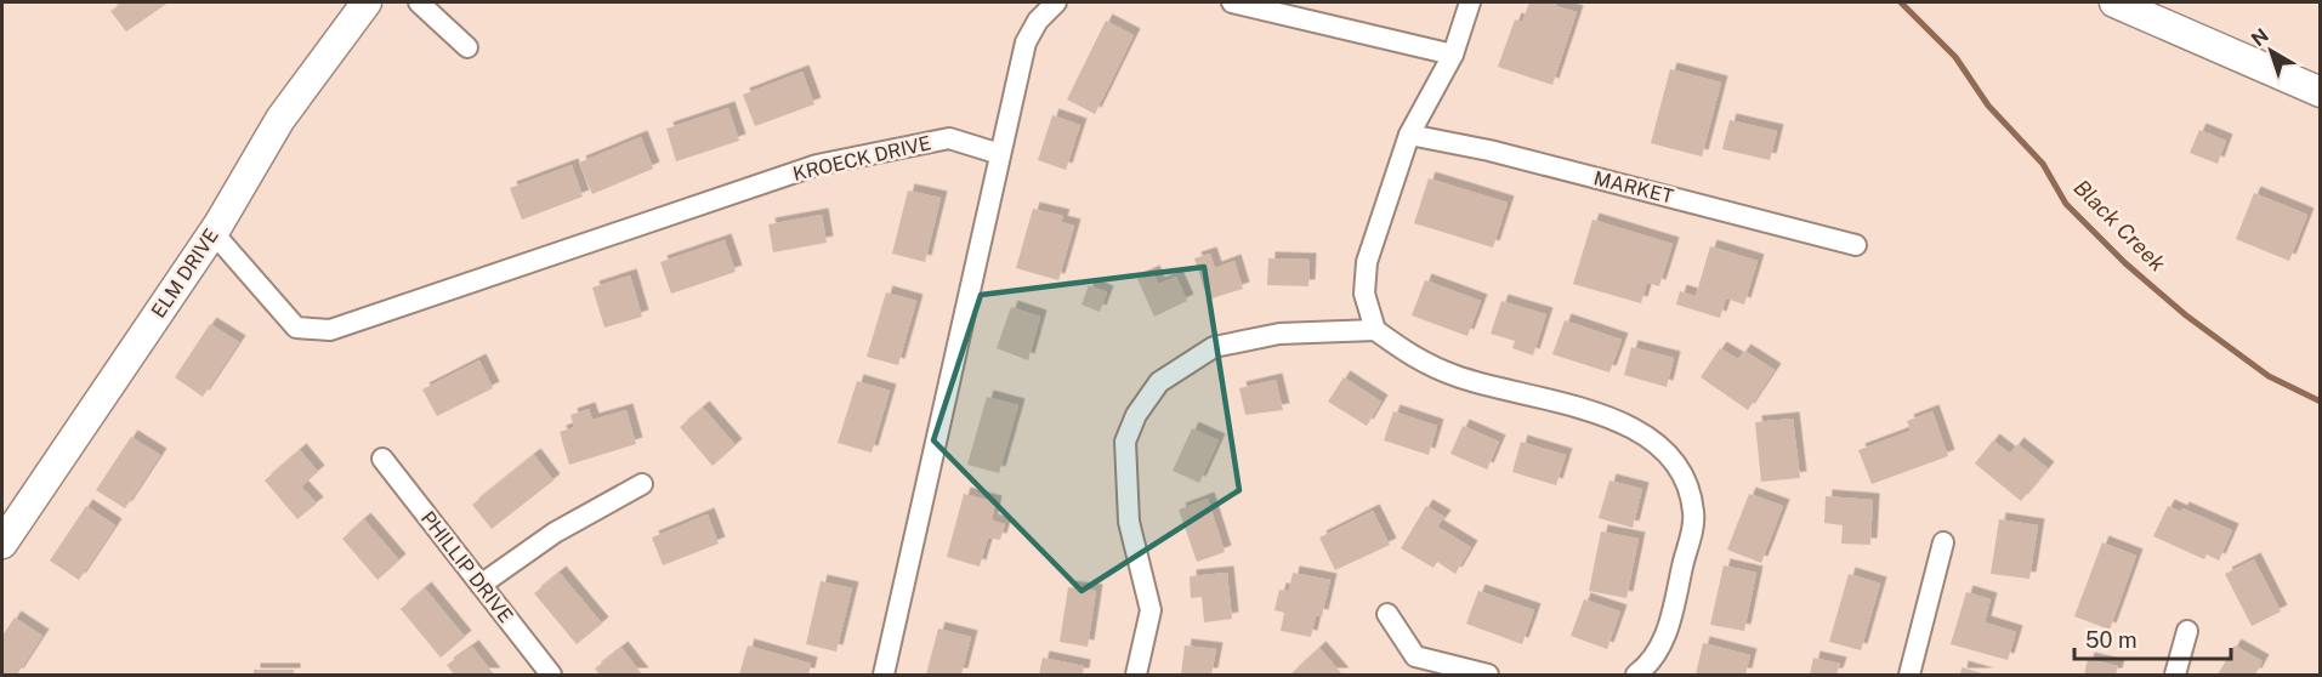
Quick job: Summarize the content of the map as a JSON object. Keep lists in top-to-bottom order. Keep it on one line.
{"streets":{"street":["KROECK DRIVE","MARKET","ELM DRIVE","PHILLIP DRIVE"]},"crossings":[["KROECK DRIVE","ELM DRIVE"]],"water":["Black Creek"],"scale_bar":"50 m","north":"top left"}
